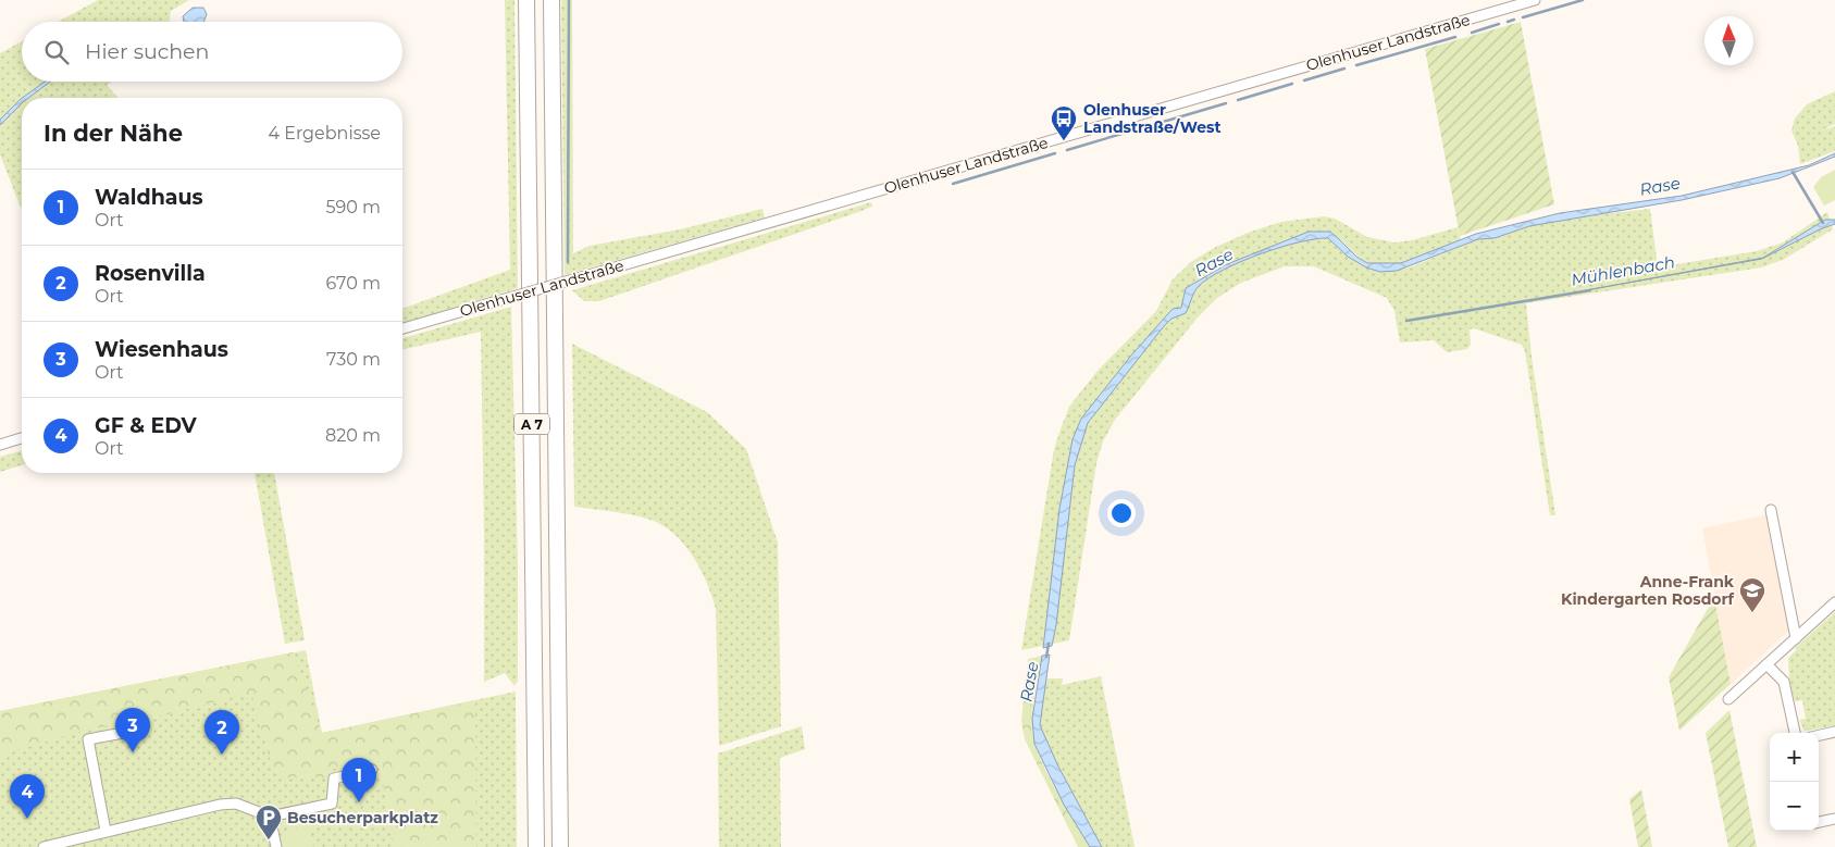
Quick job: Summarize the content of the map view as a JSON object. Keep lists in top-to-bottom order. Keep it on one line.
{"streets":{"highway":["A 7"],"street":["Olenhuser Landstraße"]},"water":["Rase","Mühlenbach"],"places":{"bus stop":["Olenhuser Landstraße/West"],"school or university":["Anne-Frank Kindergarten Rosdorf"],"parking":["Besucherparkplatz"]},"north":"top","page":{"search":"Hier suchen","heading":["In der Nähe","4 Ergebnisse"],"list":[{"mark":"1","name":"Waldhaus","note":"Ort","value":"590 m"},{"mark":"2","name":"Rosenvilla","note":"Ort","value":"670 m"},{"mark":"3","name":"Wiesenhaus","note":"Ort","value":"730 m"},{"mark":"4","name":"GF & EDV","note":"Ort","value":"820 m"}],"pins":["3","2","1","4"],"map_buttons":["+","−"]}}
